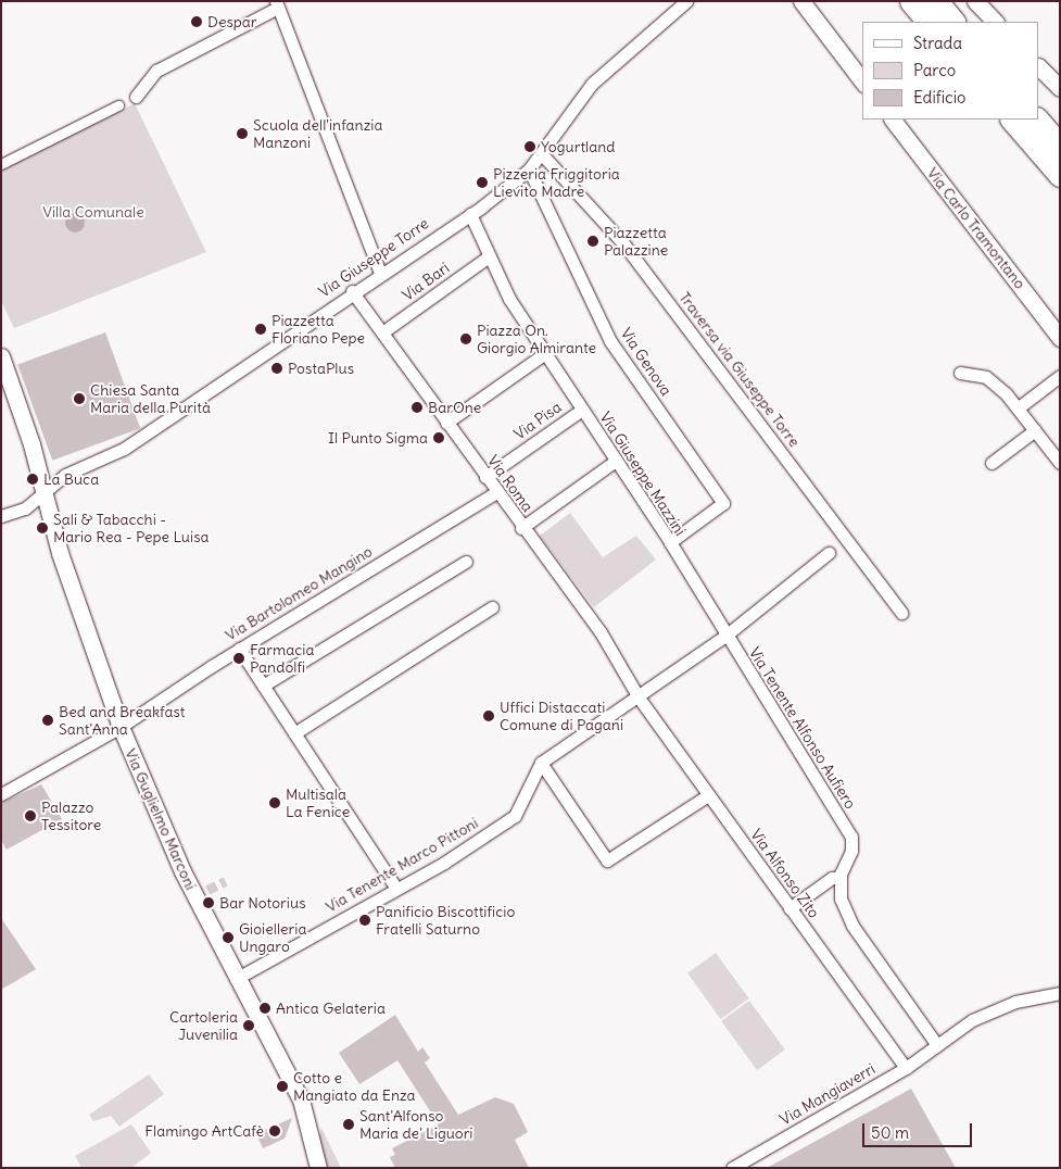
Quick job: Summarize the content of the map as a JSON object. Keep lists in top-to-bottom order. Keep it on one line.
{"streets":{"street":["Via Carlo Tramontano","Via Giuseppe Torre","Via Bari","Via Genova","Traversa via Giuseppe Torre","Via Pisa","Via Giuseppe Mazzini","Via Roma","Via Bartolomeo Mangino","Via Tenente Alfonso Aufiero","Via Guglielmo Marconi","Via Tenente Marco Pittoni","Via Alfonso Zito","Via Mangiaverri"]},"crossings":[["Via Giuseppe Torre","Via Genova"],["Via Giuseppe Torre","Traversa via Giuseppe Torre"],["Via Giuseppe Torre","Via Giuseppe Mazzini"],["Via Giuseppe Torre","Via Roma"],["Via Giuseppe Torre","Via Guglielmo Marconi"],["Via Bari","Via Giuseppe Mazzini"],["Via Bari","Via Roma"],["Via Genova","Via Giuseppe Mazzini"],["Via Pisa","Via Giuseppe Mazzini"],["Via Pisa","Via Roma"],["Via Giuseppe Mazzini","Via Tenente Alfonso Aufiero"],["Via Roma","Via Bartolomeo Mangino"],["Via Roma","Via Alfonso Zito"],["Via Bartolomeo Mangino","Via Guglielmo Marconi"],["Via Guglielmo Marconi","Via Tenente Marco Pittoni"],["Via Alfonso Zito","Via Mangiaverri"]],"parks":["Villa Comunale"],"places":["Despar","Scuola dell'infanzia Manzoni","Yogurtland","Pizzeria Friggitoria Lievito Madre","Piazzetta Palazzine","Piazzetta Floriano Pepe","Piazza On. Giorgio Almirante","PostaPlus","Chiesa Santa Maria della Purità","BarOne","Il Punto Sigma","La Buca","Sali & Tabacchi - Mario Rea - Pepe Luisa","Farmacia Pandolfi","Uffici Distaccati Comune di Pagani","Bed and Breakfast Sant'Anna","Multisala La Fenice","Palazzo Tessitore","Bar Notorius","Panificio Biscottificio Fratelli Saturno","Gioielleria Ungaro","Antica Gelateria","Cartoleria Juvenilia","Cotto e Mangiato da Enza","Sant'Alfonso Maria de' Liguori","Flamingo ArtCafè"],"legend":["Strada","Parco","Edificio"],"scale_bar":"50 m"}
